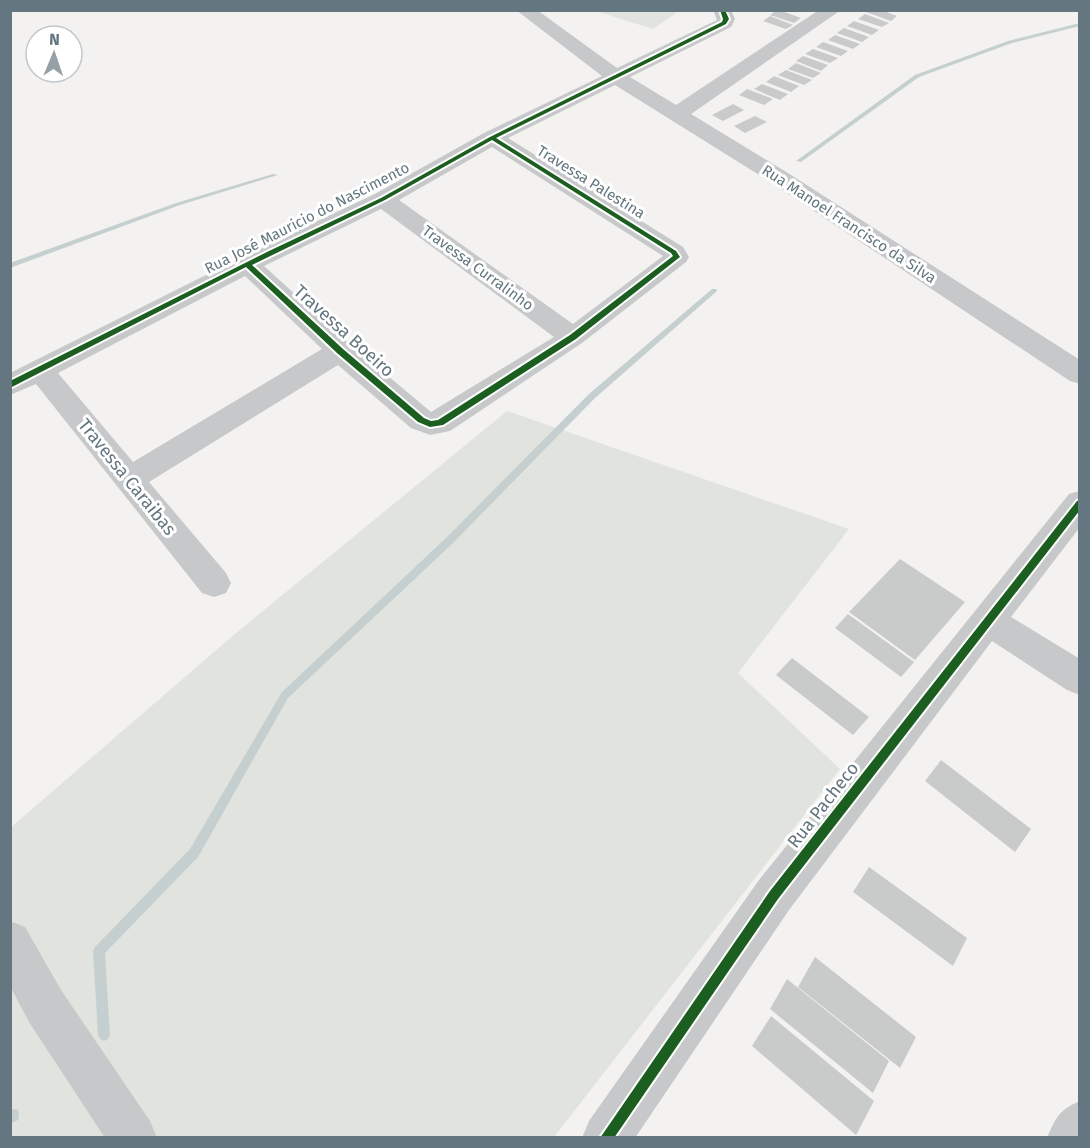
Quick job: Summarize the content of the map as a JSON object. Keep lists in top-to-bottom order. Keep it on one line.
{"streets":{"street":["Travessa Palestina","Rua José Mauricio do Nascimento","Rua Manoel Francisco da Silva","Travessa Curralinho","Travessa Boeiro","Travessa Caraibas","Rua Pacheco"]},"crossings":[["Travessa Palestina","Rua José Mauricio do Nascimento"],["Travessa Palestina","Travessa Curralinho"],["Travessa Palestina","Travessa Boeiro"],["Rua José Mauricio do Nascimento","Rua Manoel Francisco da Silva"],["Rua José Mauricio do Nascimento","Travessa Curralinho"],["Rua José Mauricio do Nascimento","Travessa Boeiro"],["Rua José Mauricio do Nascimento","Travessa Caraibas"],["Travessa Curralinho","Travessa Boeiro"]],"north":"top"}
